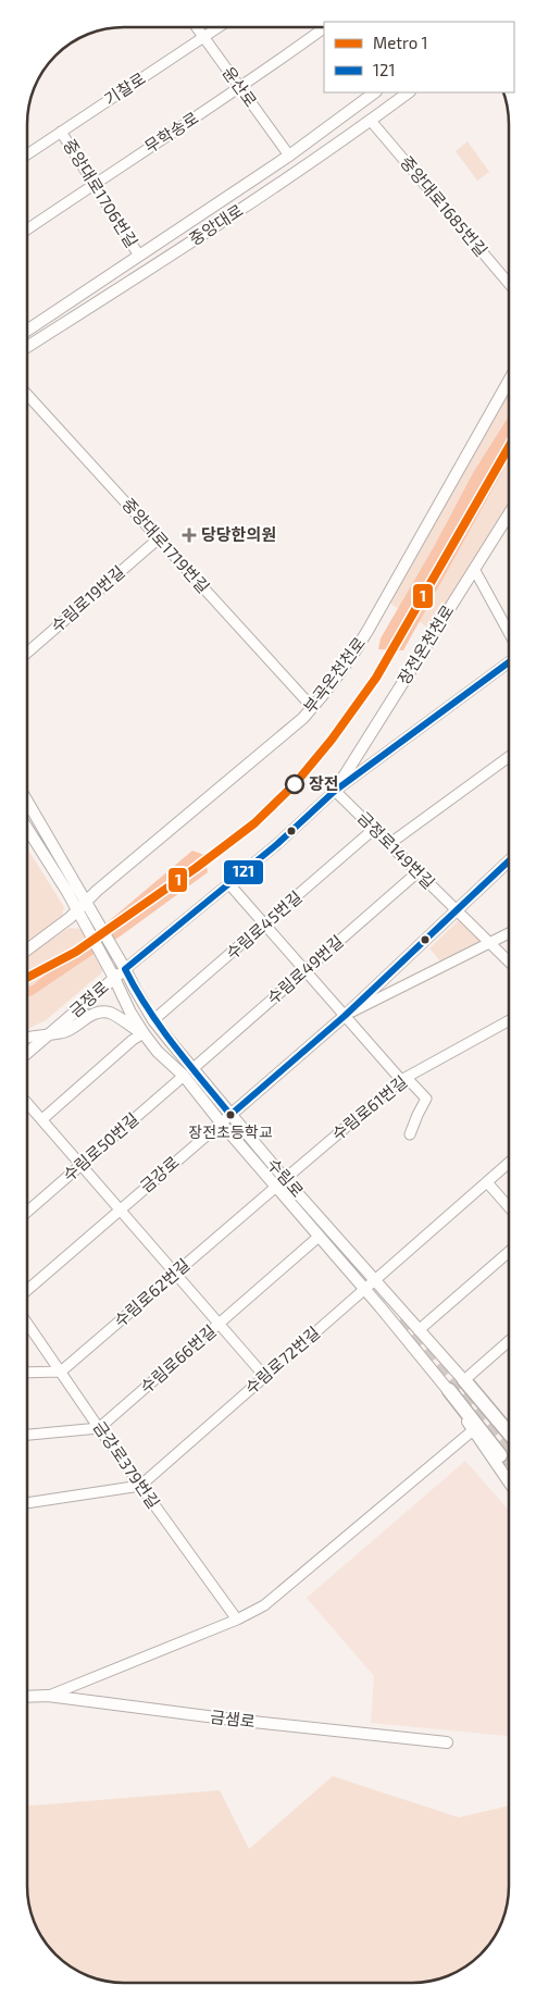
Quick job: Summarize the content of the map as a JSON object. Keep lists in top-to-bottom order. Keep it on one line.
{"streets":{"main road":["중앙대로","장전온천천로","부곡온천천로","금정로","금강로","수림로","금샘로"],"street":["윤산로","기찰로","무학송로","중앙대로1706번길","중앙대로1685번길","중앙대로1719번길","수림로19번길","금정로149번길","수림로45번길","수림로49번길","수림로61번길","수림로50번길","수림로62번길","수림로66번길","수림로72번길","금강로379번길"]},"crossings":[["윤산로","기찰로"],["윤산로","무학송로"],["윤산로","중앙대로"],["기찰로","중앙대로1706번길"],["무학송로","중앙대로1706번길"],["중앙대로1706번길","중앙대로"],["중앙대로1685번길","중앙대로"],["중앙대로1719번길","수림로19번길"],["중앙대로1719번길","부곡온천천로"],["장전온천천로","금정로149번길"],["장전온천천로","금정로"],["부곡온천천로","수림로"],["금정로149번길","수림로45번길"],["금정로149번길","수림로49번길"],["금정로149번길","금정로"],["금정로149번길","금강로"],["수림로45번길","수림로"],["수림로49번길","수림로"],["금정로","수림로"],["수림로61번길","수림로"],["수림로50번길","수림로"],["금강로","수림로"],["수림로","수림로62번길"],["수림로","수림로66번길"],["수림로","수림로72번길"],["수림로62번길","금강로379번길"],["수림로66번길","금강로379번길"],["수림로72번길","금강로379번길"]],"places":{"health":["당당한의원"],"other":["장전","장전초등학교"]},"lines":["metro line 1","transit line 121"],"legend":["Metro 1","121"]}
